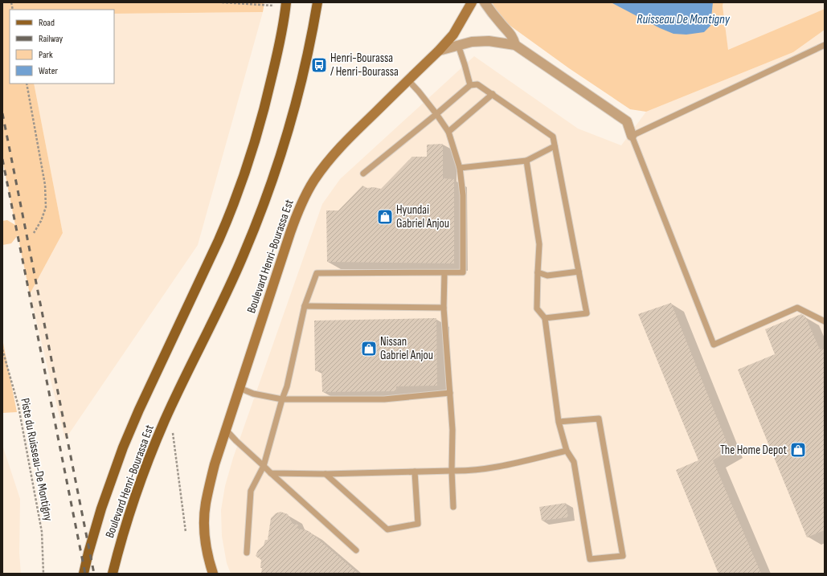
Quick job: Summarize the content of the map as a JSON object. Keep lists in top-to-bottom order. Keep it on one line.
{"streets":{"main road":["Boulevard Henri-Bourassa Est"],"path":["Piste du Ruisseau-De Montigny"]},"water":["Ruisseau De Montigny"],"places":{"bus stop":["Henri-Bourassa / Henri-Bourassa"],"shop":["Hyundai Gabriel Anjou","Nissan Gabriel Anjou","The Home Depot"]},"legend":["Road","Railway","Park","Water"]}
